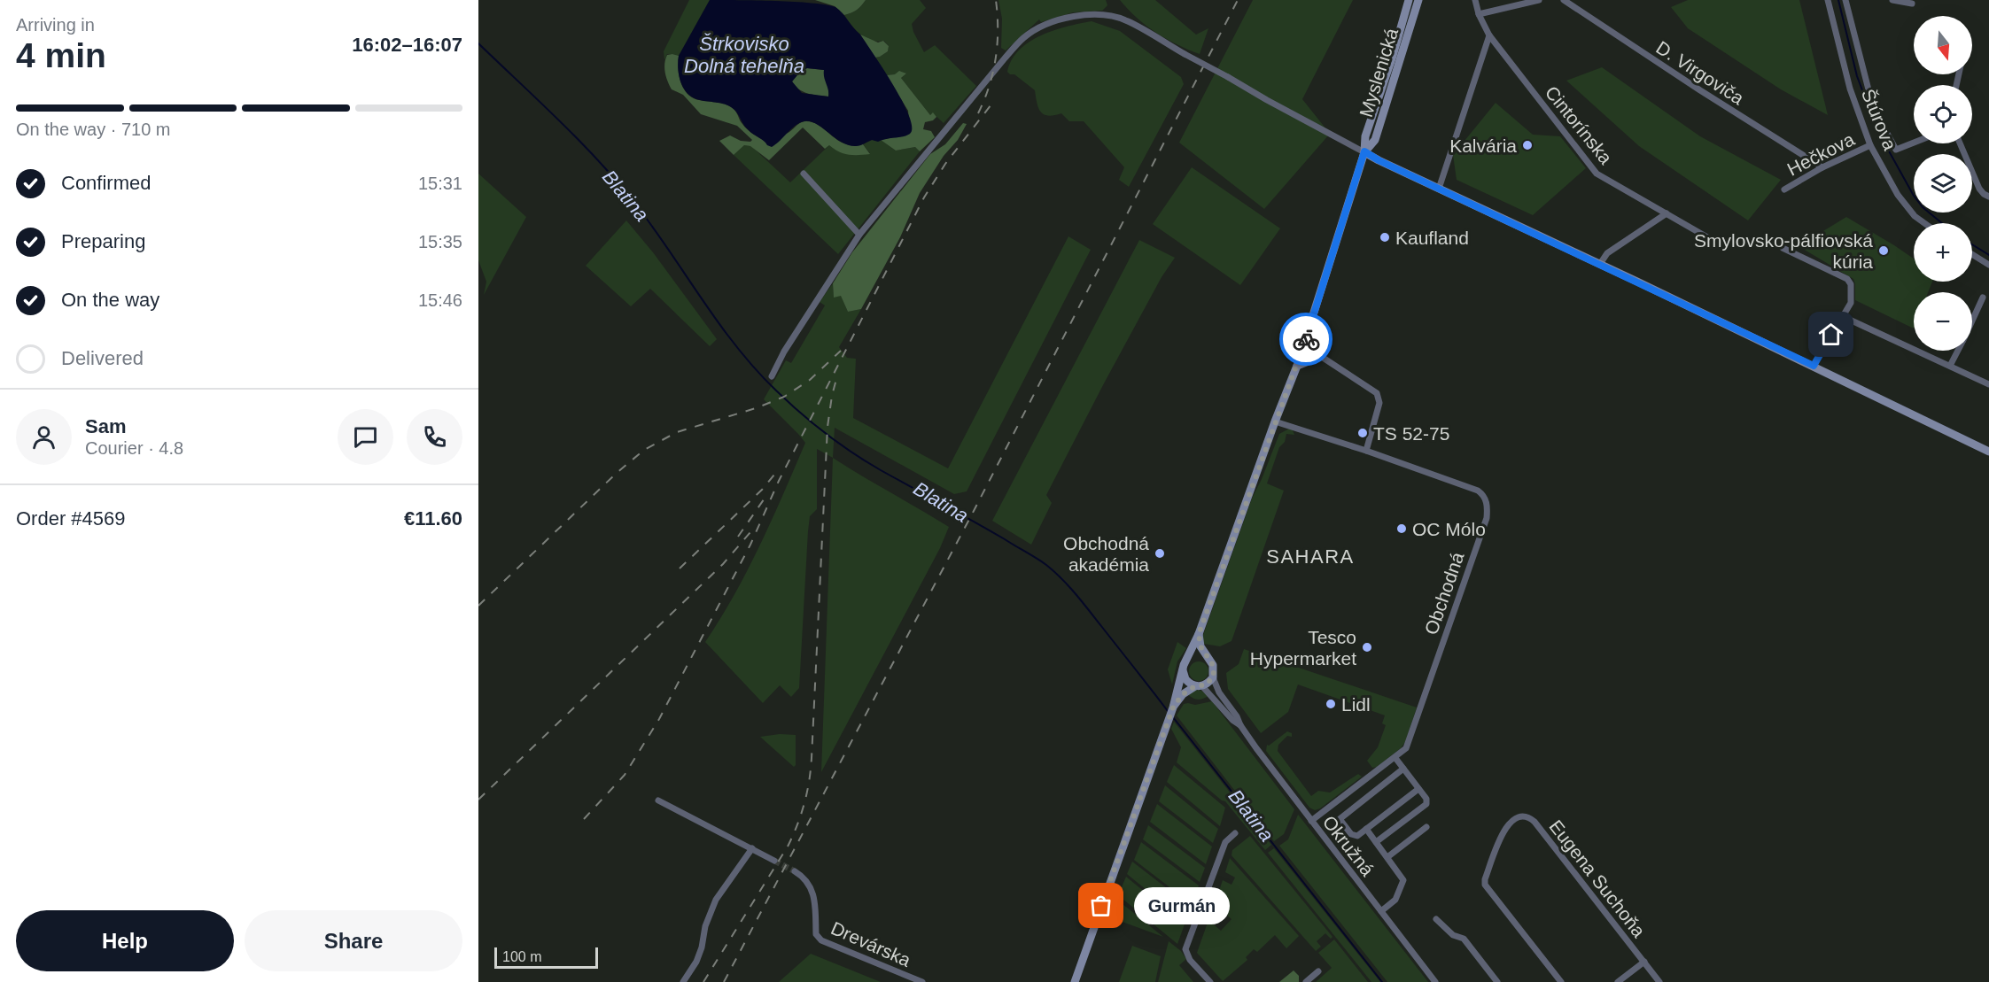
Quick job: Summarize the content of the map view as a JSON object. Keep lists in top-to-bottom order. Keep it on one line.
{"streets":{"main road":["Myslenická"],"street":["D. Virgoviča","Štúrova","Cintorínska","Hečkova","Obchodná","Okružná","Eugena Suchoňa","Drevárska"]},"crossings":[["Myslenická","Obchodná"],["Myslenická","Okružná"],["D. Virgoviča","Hečkova"],["Štúrova","Hečkova"],["Obchodná","Okružná"]],"districts":["SAHARA"],"water":["Štrkovisko Dolná tehelňa","Blatina"],"places":["Kalvária","Kaufland","Smylovsko-pálfiovská kúria","TS 52-75","OC Mólo","Obchodná akadémia","Tesco Hypermarket","Lidl","Gurmán"],"scale_bar":"100 m","north":"bottom","page":{"heading":["4 min","Arriving in","16:02–16:07"],"panel":["Sam","Courier · 4.8","Order #4569","€11.60"],"map_buttons":["+","−"],"bar":"On the way · 710 m","list":[["Confirmed","15:31"],["Preparing","15:35"],["On the way","15:46"],"Delivered"],"bubble":"Gurmán","buttons":["Help","Share"],"scale":"100 m"}}
